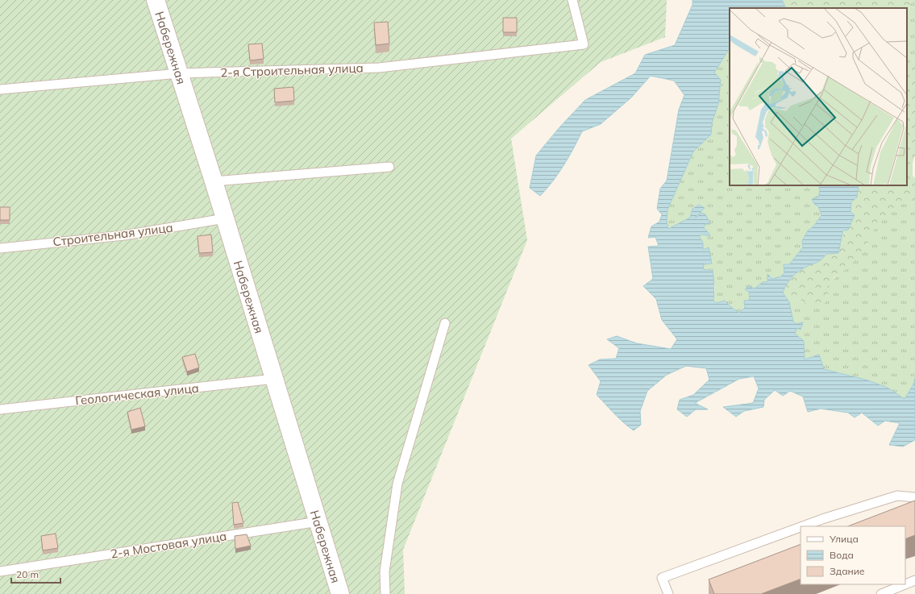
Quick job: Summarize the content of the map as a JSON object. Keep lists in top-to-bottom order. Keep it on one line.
{"streets":{"street":["Набережная"],"lane":["2-я Строительная улица","Строительная улица","Геологическая улица","2-я Мостовая улица"]},"crossings":[["Набережная","2-я Строительная улица"],["Набережная","Строительная улица"],["Набережная","Геологическая улица"],["Набережная","2-я Мостовая улица"]],"legend":["Улица","Вода","Здание"],"scale_bar":"20 m"}
